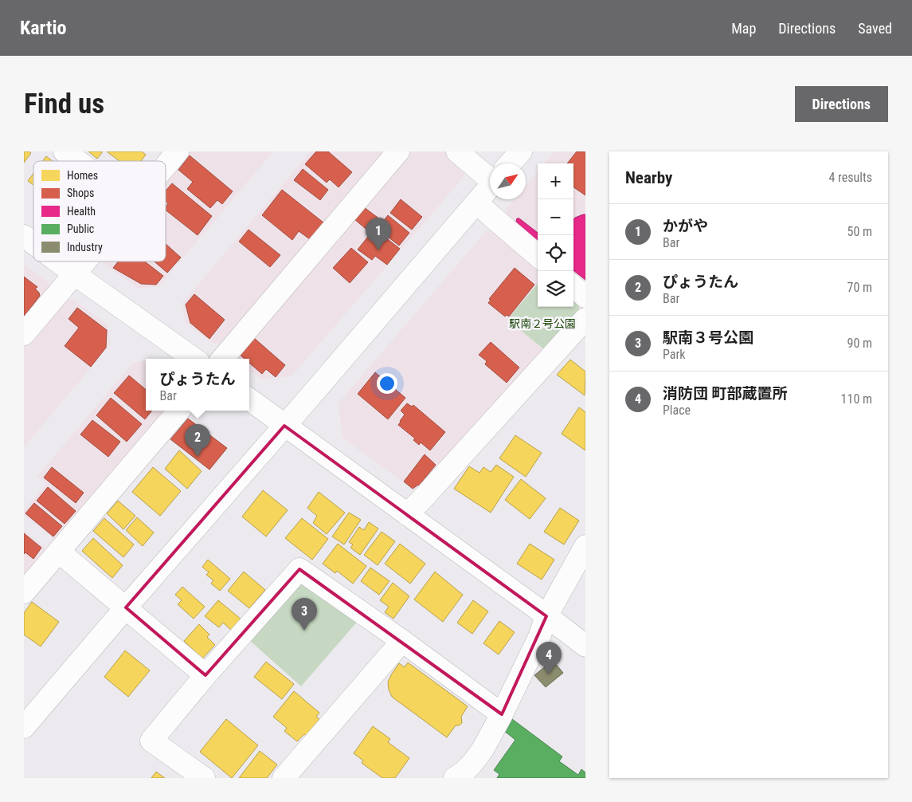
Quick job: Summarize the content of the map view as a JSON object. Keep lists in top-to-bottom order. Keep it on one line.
{"parks":["駅南２号公園"],"legend":["Homes","Shops","Health","Public","Industry"],"north":"top right","page":{"header":"Kartio","nav":["Map","Directions","Saved"],"buttons":"Directions","title":"Find us","heading":["Nearby","4 results"],"map_buttons":["+","−"],"list":[{"mark":"1","name":"かがや","note":"Bar","value":"50 m"},{"mark":"2","name":"ぴょうたん","note":"Bar","value":"70 m"},{"mark":"3","name":"駅南３号公園","note":"Park","value":"90 m"},{"mark":"4","name":"消防団 町部蔵置所","note":"Place","value":"110 m"}],"pins":["1","2","3","4"],"popup":["ぴょうたん","Bar"]}}
